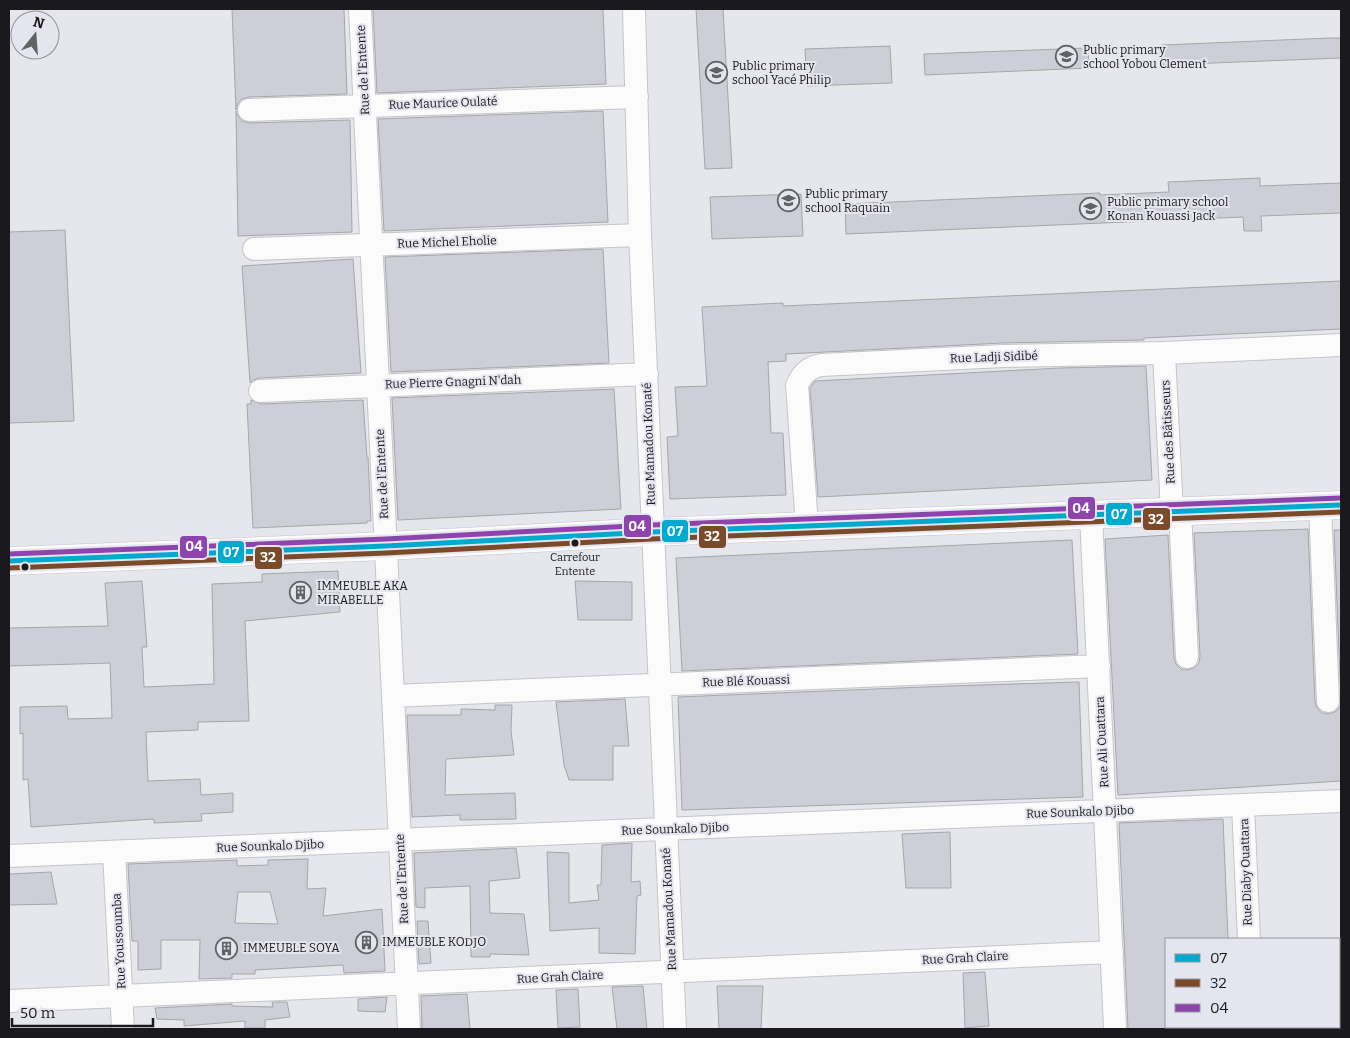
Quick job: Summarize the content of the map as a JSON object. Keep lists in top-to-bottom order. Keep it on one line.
{"streets":{"street":["Rue de l'Entente","Rue Maurice Oulaté","Rue Michel Eholie","Rue Ladji Sidibé","Rue Pierre Gnagni N'dah","Rue des Bâtisseurs","Rue Mamadou Konaté","Rue Blé Kouassi","Rue Ali Ouattara","Rue Sounkalo Djibo","Rue Diaby Ouattara","Rue Youssoumba","Rue Grah Claire"]},"crossings":[["Rue de l'Entente","Rue Maurice Oulaté"],["Rue de l'Entente","Rue Michel Eholie"],["Rue de l'Entente","Rue Pierre Gnagni N'dah"],["Rue de l'Entente","Rue Blé Kouassi"],["Rue de l'Entente","Rue Sounkalo Djibo"],["Rue de l'Entente","Rue Grah Claire"],["Rue Maurice Oulaté","Rue Mamadou Konaté"],["Rue Michel Eholie","Rue Mamadou Konaté"],["Rue Ladji Sidibé","Rue des Bâtisseurs"],["Rue Pierre Gnagni N'dah","Rue Mamadou Konaté"],["Rue Mamadou Konaté","Rue Blé Kouassi"],["Rue Mamadou Konaté","Rue Sounkalo Djibo"],["Rue Mamadou Konaté","Rue Grah Claire"],["Rue Blé Kouassi","Rue Ali Ouattara"],["Rue Ali Ouattara","Rue Sounkalo Djibo"],["Rue Ali Ouattara","Rue Grah Claire"],["Rue Sounkalo Djibo","Rue Diaby Ouattara"],["Rue Sounkalo Djibo","Rue Youssoumba"],["Rue Youssoumba","Rue Grah Claire"]],"places":{"school or university":["Public primary school Yobou Clement","Public primary school Yacé Philip","Public primary school Raquain","Public primary school Konan Kouassi Jack"],"other":["Carrefour Entente"],"building":["IMMEUBLE AKA MIRABELLE","IMMEUBLE KODJO","IMMEUBLE SOYA"]},"lines":["transit line 04","transit line 07","transit line 32"],"legend":["07","32","04"],"scale_bar":"50 m","north":"top"}
